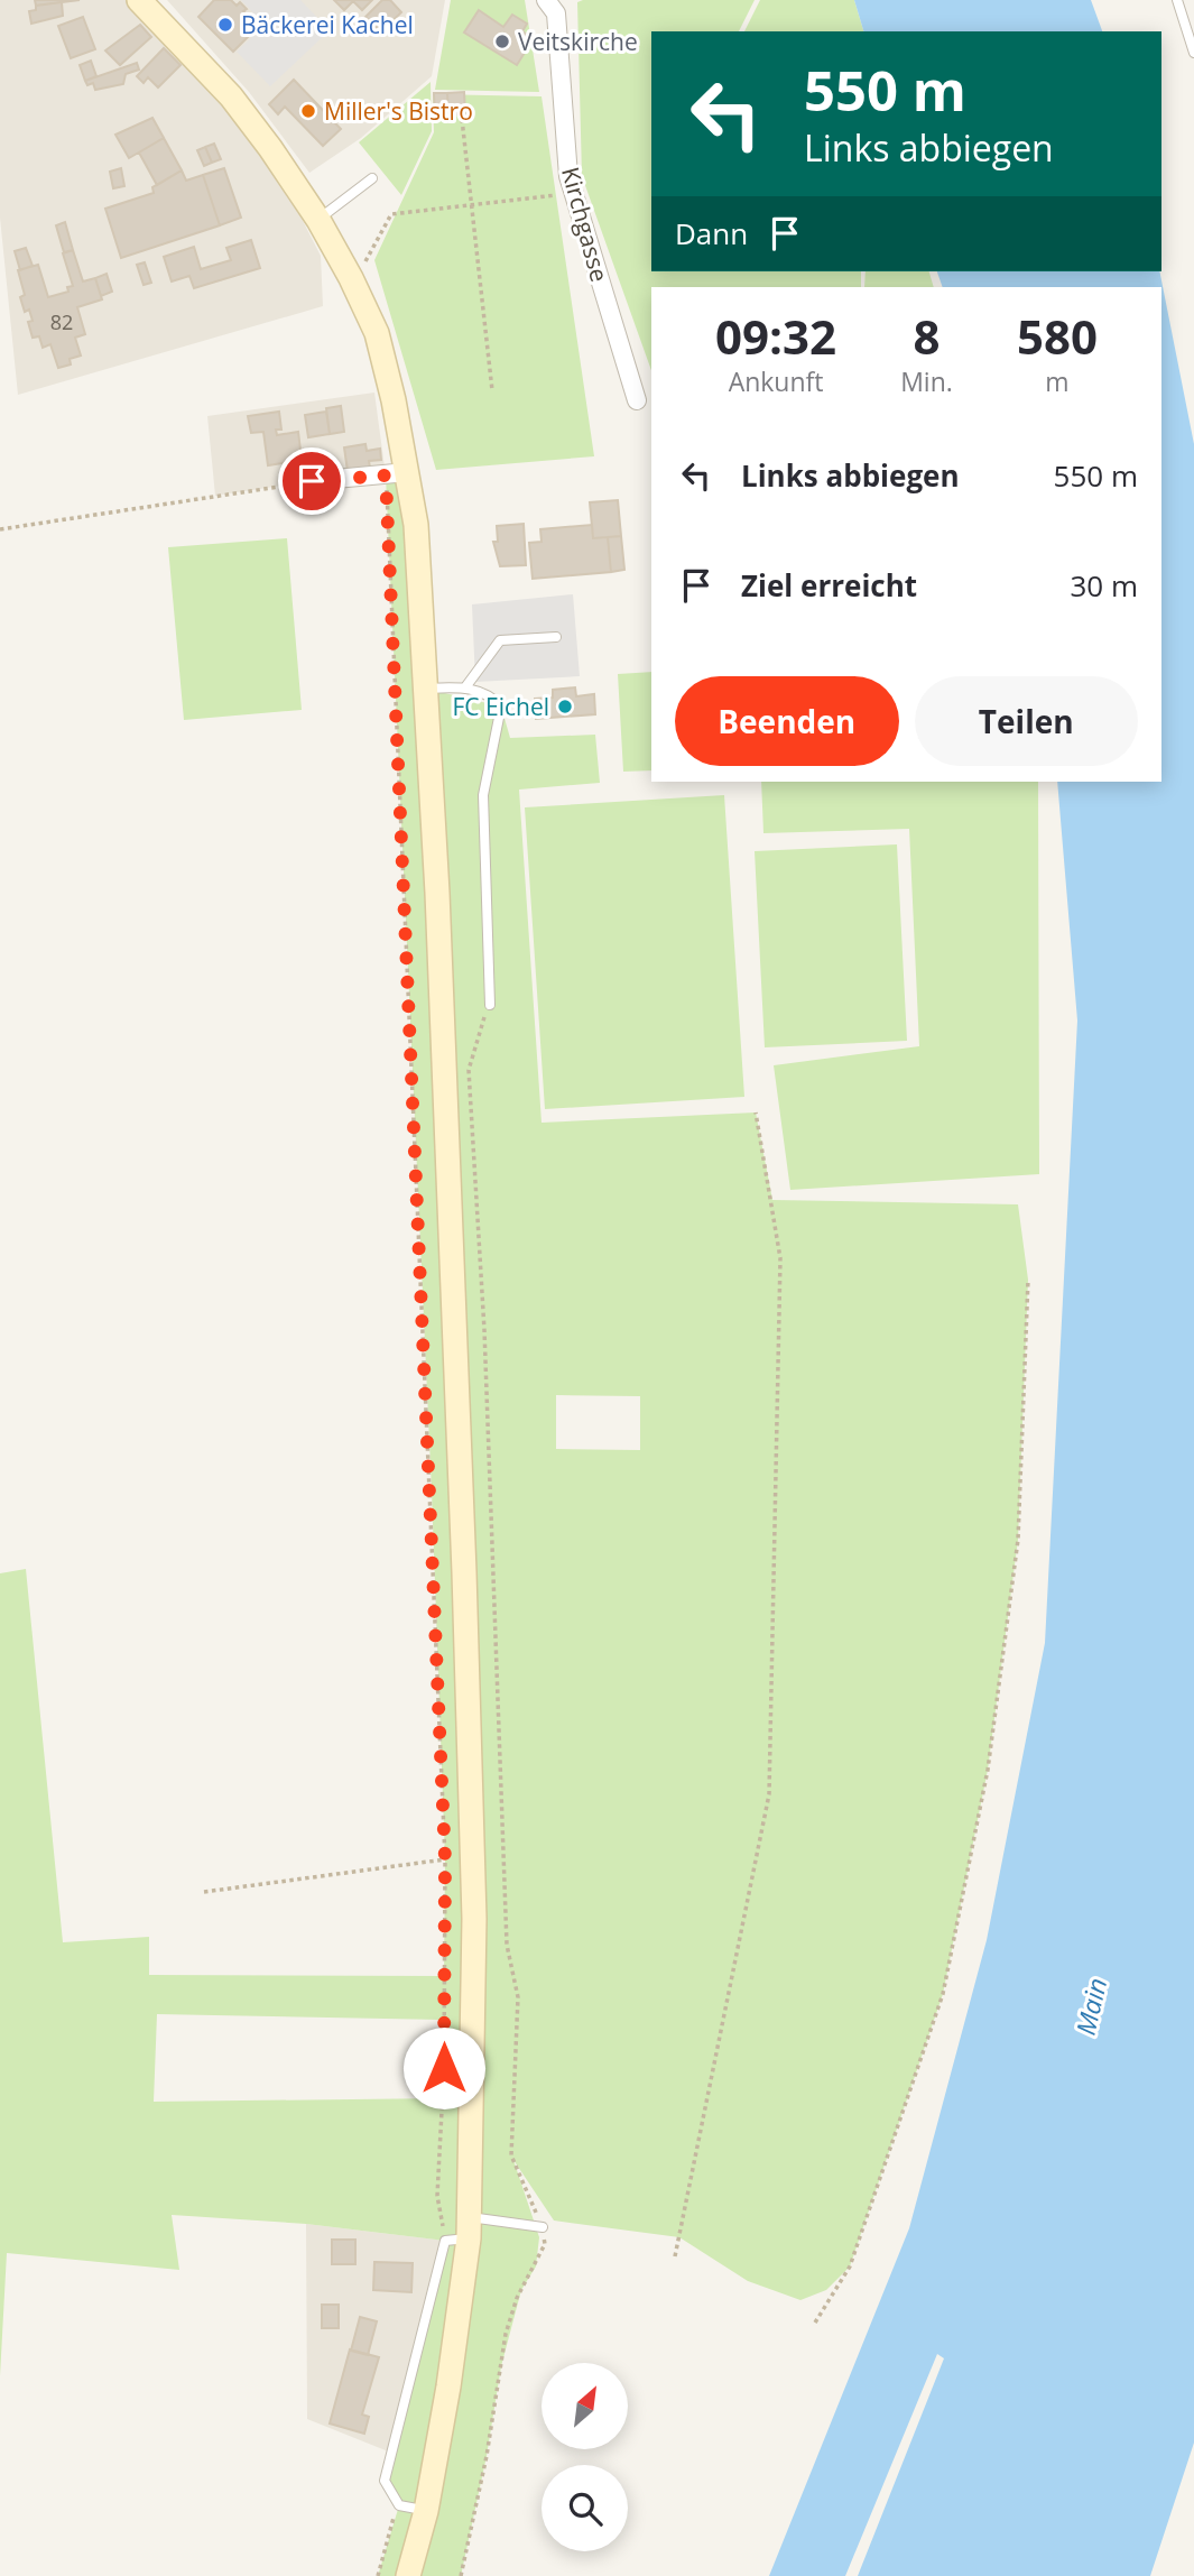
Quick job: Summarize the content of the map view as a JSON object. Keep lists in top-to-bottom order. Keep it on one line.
{"streets":{"street":["Kirchgasse"]},"water":["Main"],"places":["Bäckerei Kachel","Veitskirche","Miller's Bistro","FC Eichel"],"house_numbers":["82"],"north":"top right","page":{"turn":["550 m","Links abbiegen"],"then":"Dann","eta":["09:32","Ankunft","8","Min.","580","m"],"list":[{"name":"Links abbiegen","value":"550 m"},{"name":"Ziel erreicht","value":"30 m"}],"buttons":["Beenden","Teilen"]}}
